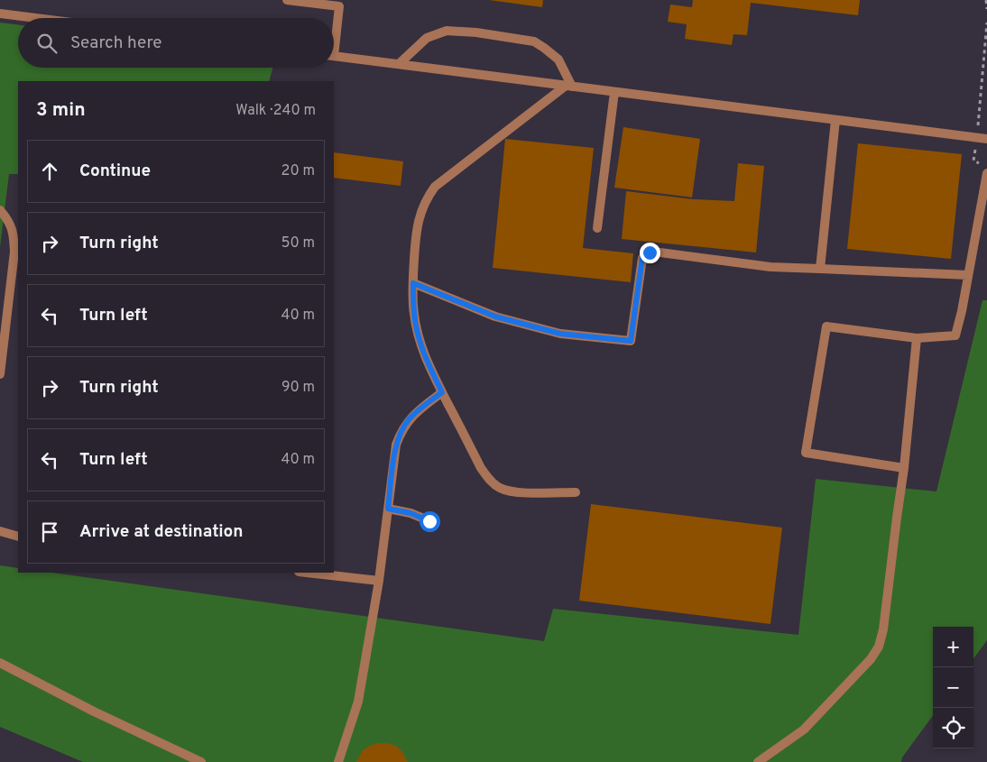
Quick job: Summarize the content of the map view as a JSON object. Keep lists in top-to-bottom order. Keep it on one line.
{"page":{"search":"Search here","heading":["3 min","Walk · 240 m"],"list":[["Continue","20 m"],["Turn right","50 m"],["Turn left","40 m"],["Turn right","90 m"],["Turn left","40 m"],"Arrive at destination"],"map_buttons":["+","−"]}}
